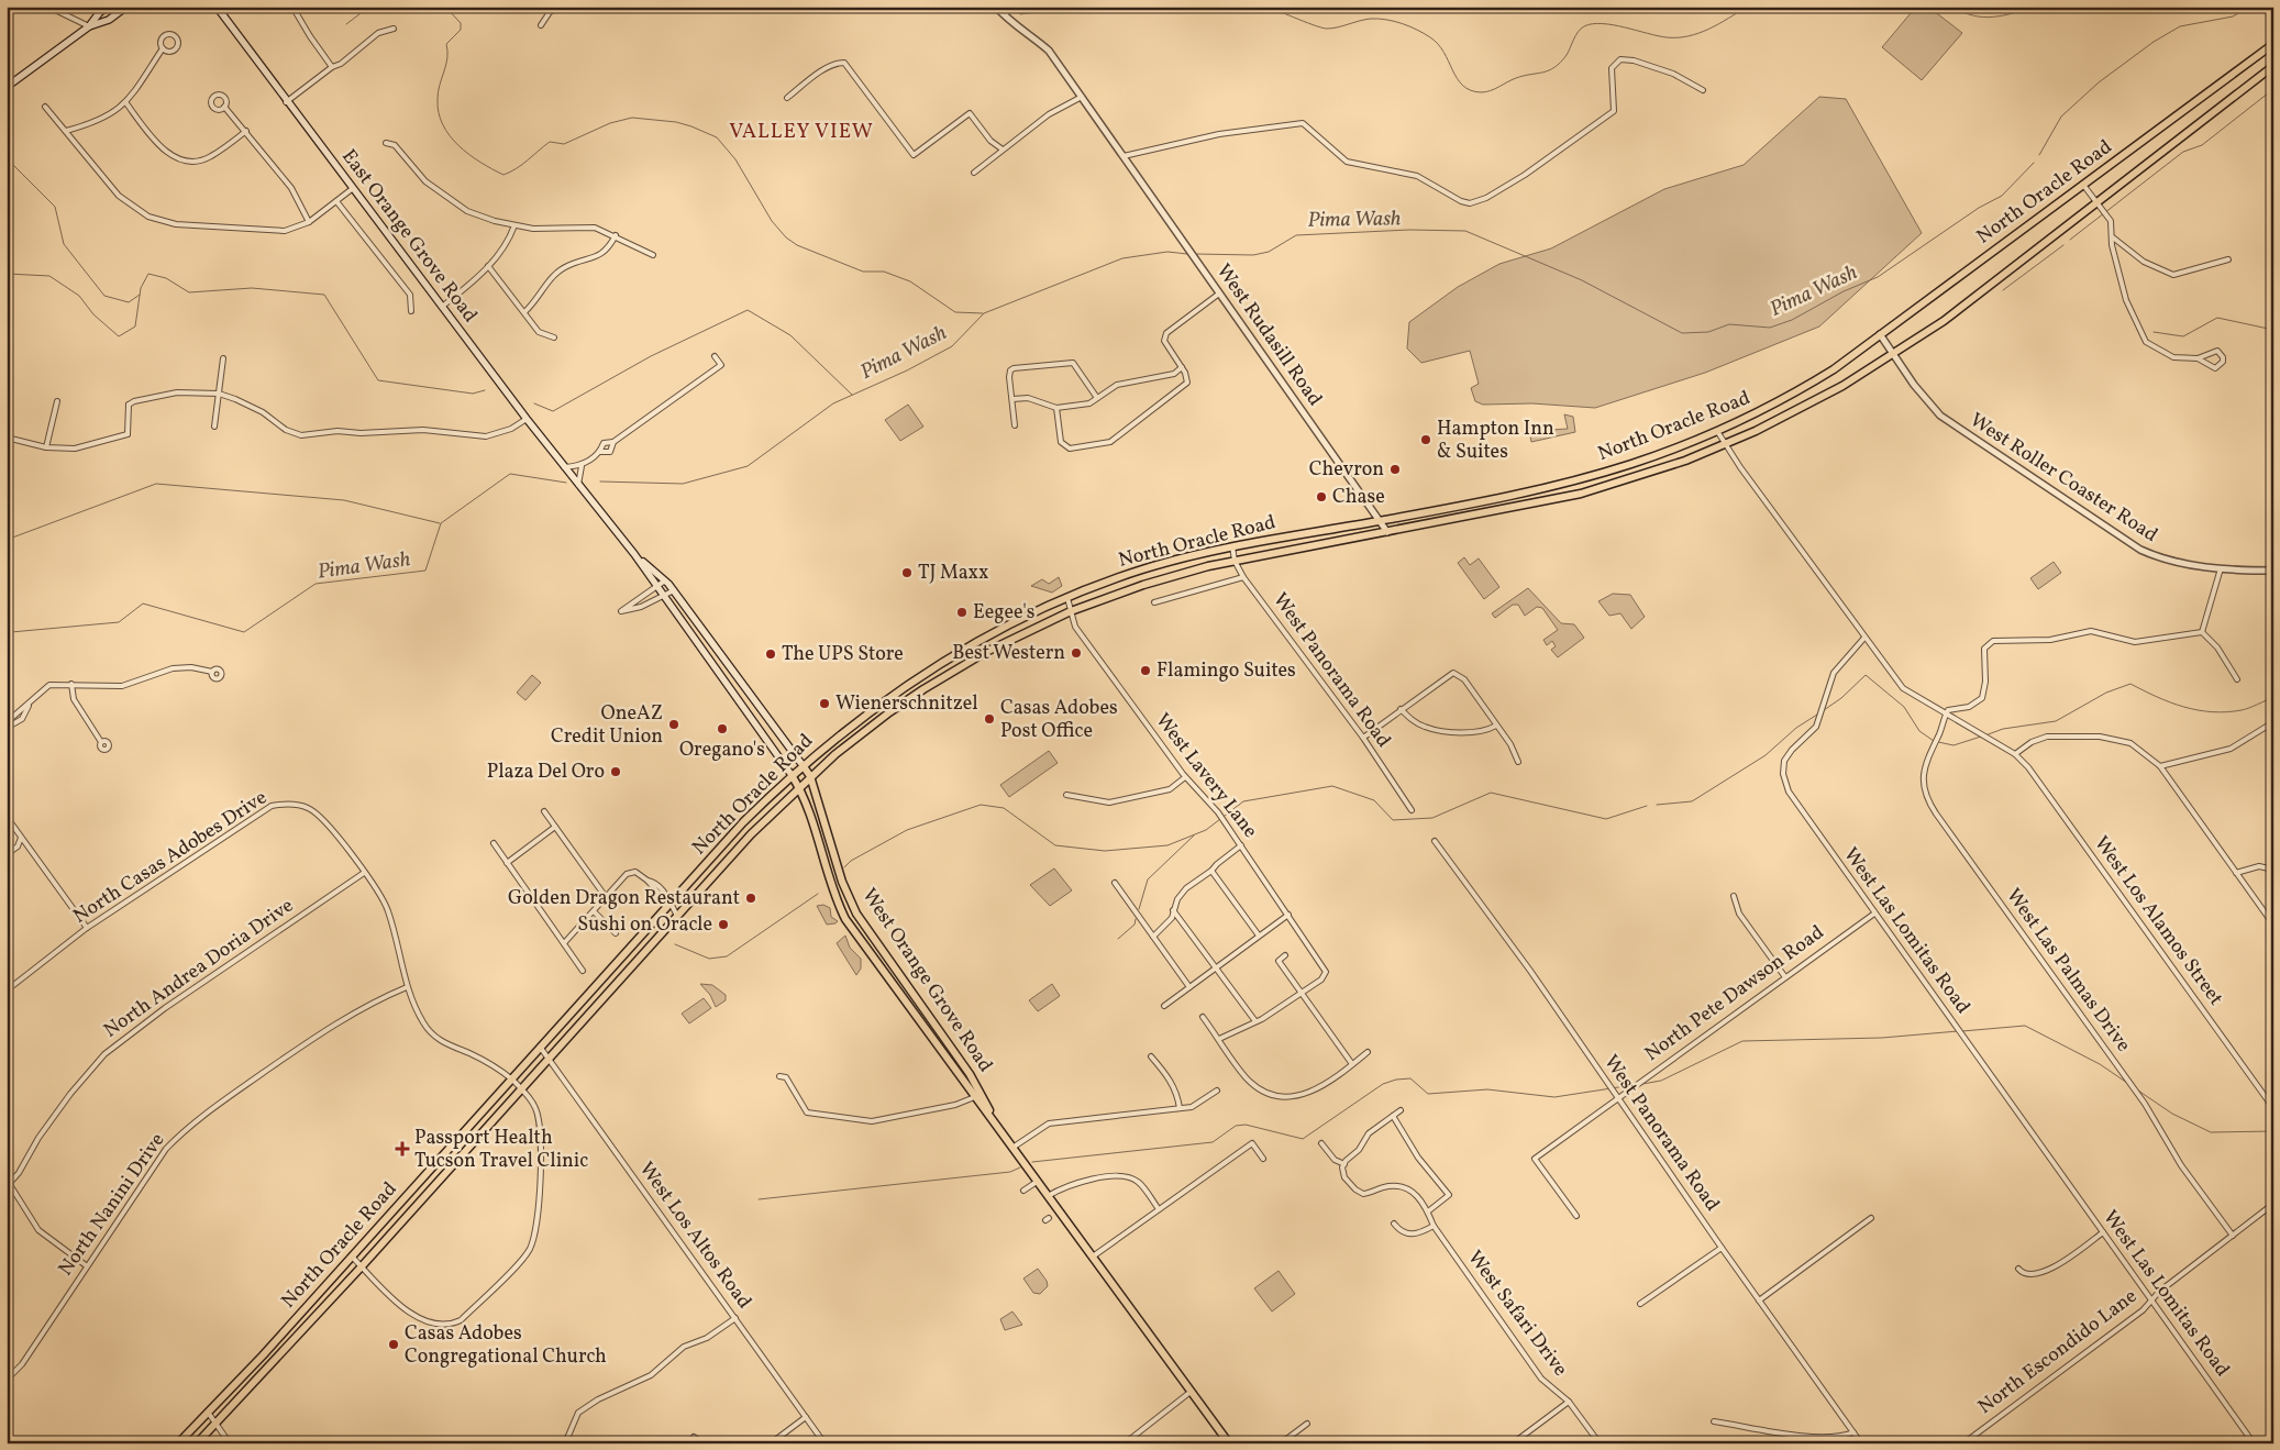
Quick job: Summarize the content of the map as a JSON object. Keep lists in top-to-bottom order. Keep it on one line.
{"streets":{"main road":["North Oracle Road","East Orange Grove Road","West Orange Grove Road"],"street":["West Rudasill Road","West Roller Coaster Road","West Panorama Road","West Lavery Lane","North Casas Adobes Drive","West Los Alamos Street","West Las Lomitas Road","North Andrea Doria Drive","West Las Palmas Drive","North Pete Dawson Road","North Nanini Drive","West Los Altos Road","West Safari Drive","North Escondido Lane"]},"crossings":[["North Oracle Road","West Rudasill Road"],["North Oracle Road","West Roller Coaster Road"],["North Oracle Road","West Panorama Road"],["North Oracle Road","West Lavery Lane"],["North Oracle Road","North Casas Adobes Drive"],["North Oracle Road","West Orange Grove Road"],["North Oracle Road","West Los Altos Road"],["East Orange Grove Road","West Orange Grove Road"],["West Panorama Road","North Pete Dawson Road"],["North Casas Adobes Drive","North Andrea Doria Drive"],["North Casas Adobes Drive","North Nanini Drive"],["West Los Alamos Street","West Las Lomitas Road"],["West Los Alamos Street","West Las Palmas Drive"],["West Las Lomitas Road","North Pete Dawson Road"],["West Las Lomitas Road","North Escondido Lane"],["West Las Palmas Drive","North Escondido Lane"]],"districts":["VALLEY VIEW"],"water":["Pima Wash"],"places":{"other":["Hampton Inn & Suites","Chevron","Chase","TJ Maxx","Eegee's","Best Western","The UPS Store","Flamingo Suites","Wienerschnitzel","Casas Adobes Post Office","OneAZ Credit Union","Oregano's","Plaza Del Oro","Golden Dragon Restaurant","Sushi on Oracle","Casas Adobes Congregational Church"],"health":["Passport Health Tucson Travel Clinic"]}}
